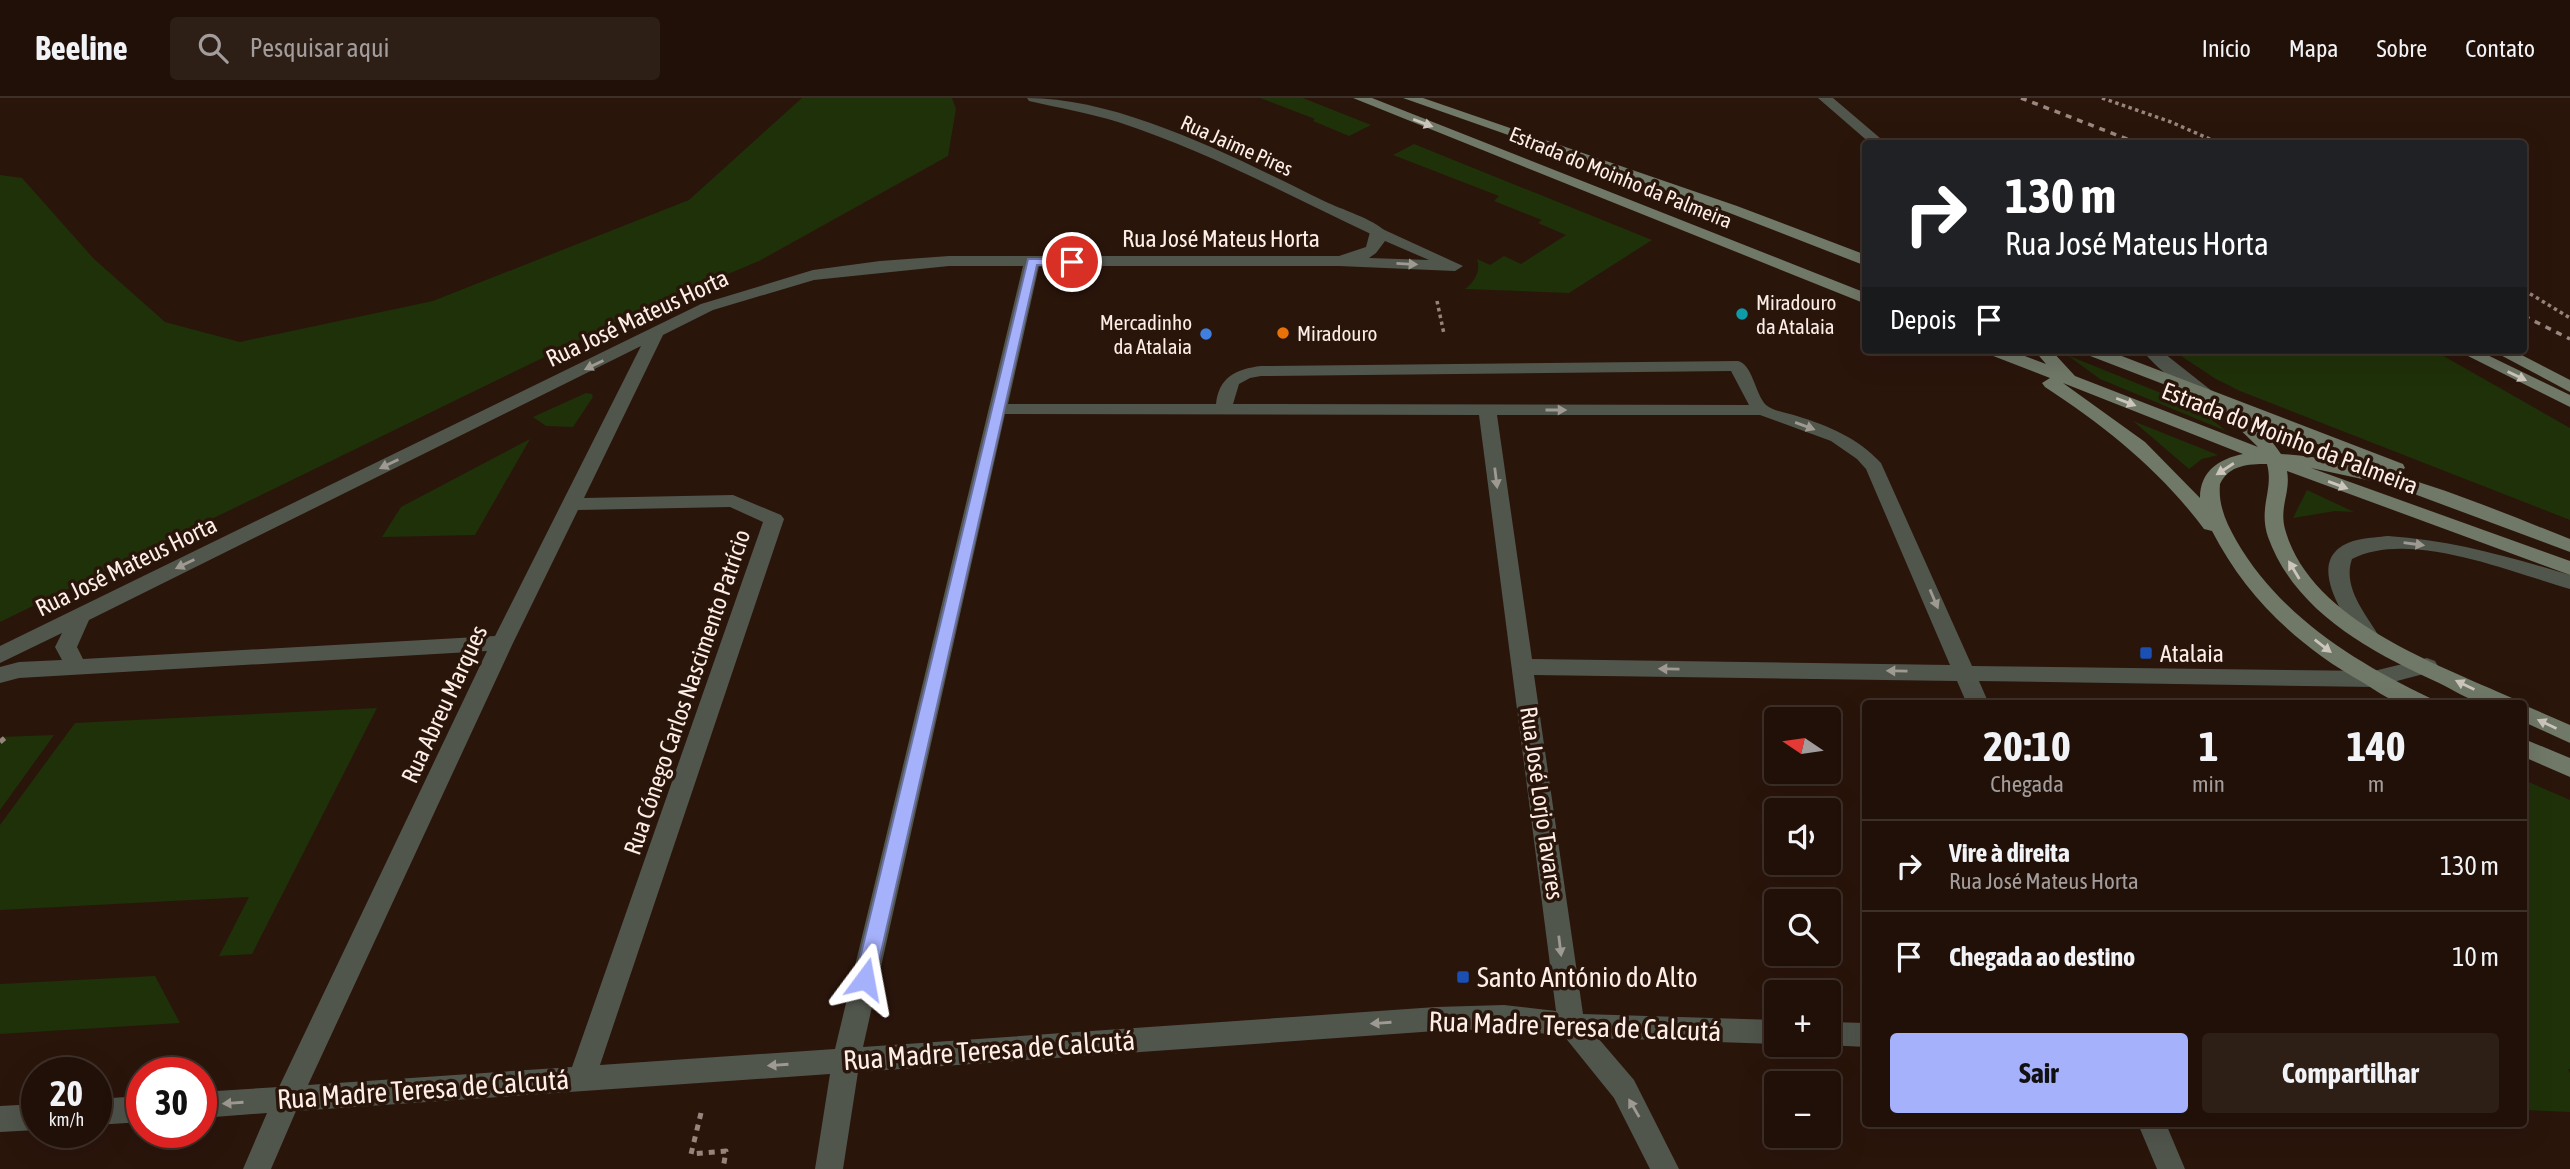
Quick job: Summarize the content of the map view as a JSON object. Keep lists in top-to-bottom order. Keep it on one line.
{"streets":{"street":["Rua Jaime Pires","Estrada do Moinho da Palmeira","Rua José Mateus Horta","Rua Cónego Carlos Nascimento Patrício","Rua Abreu Marques","Rua José Lorjo Tavares","Rua Madre Teresa de Calcutá"]},"crossings":[["Rua Jaime Pires","Rua José Mateus Horta"],["Rua José Mateus Horta","Rua Abreu Marques"],["Rua Cónego Carlos Nascimento Patrício","Rua Abreu Marques"],["Rua Cónego Carlos Nascimento Patrício","Rua Madre Teresa de Calcutá"],["Rua Abreu Marques","Rua Madre Teresa de Calcutá"],["Rua José Lorjo Tavares","Rua Madre Teresa de Calcutá"]],"one_way":["Rua José Lorjo Tavares","Rua Madre Teresa de Calcutá"],"places":{"other":["Miradouro da Atalaia","Miradouro","Mercadinho da Atalaia"],"transit":["Atalaia","Santo António do Alto"]},"north":"left","page":{"header":"Beeline","search":"Pesquisar aqui","nav":["Início","Mapa","Sobre","Contato"],"turn":["130 m","Rua José Mateus Horta"],"then":"Depois","eta":["20:10","Chegada","1","min","140","m"],"map_buttons":["+","−"],"list":[{"name":"Vire à direita","note":"Rua José Mateus Horta","value":"130 m"},{"name":"Chegada ao destino","value":"10 m"}],"buttons":["Sair","Compartilhar"],"speed":"20 km/h","limit":"30"}}
